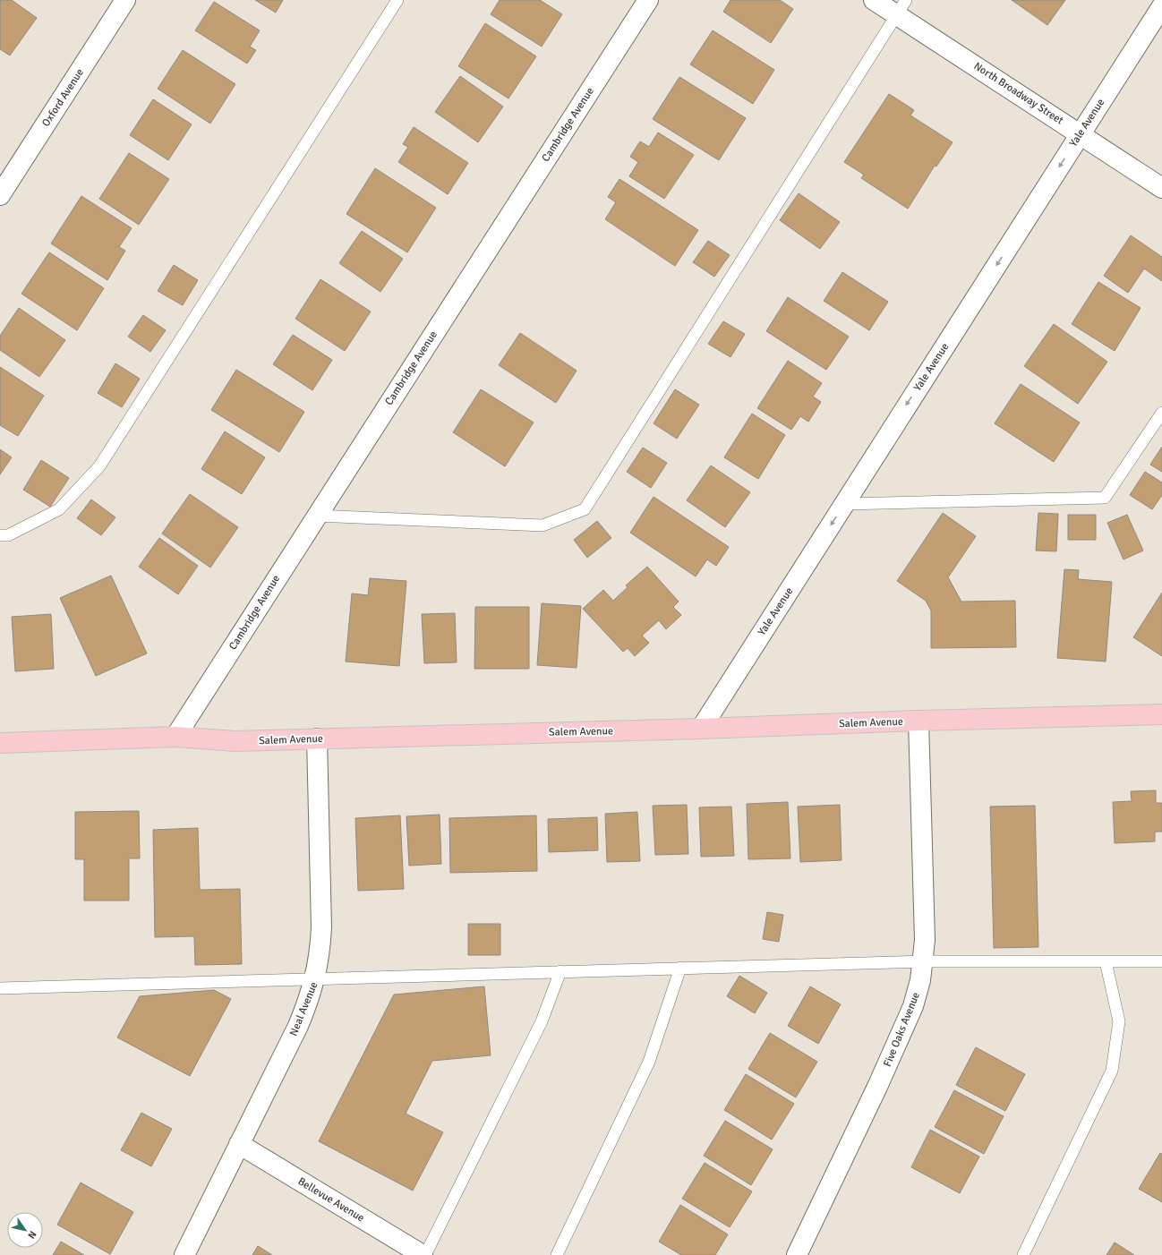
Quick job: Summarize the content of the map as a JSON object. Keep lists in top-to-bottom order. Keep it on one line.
{"streets":{"main road":["Salem Avenue"],"street":["North Broadway Street","Oxford Avenue","Yale Avenue","Cambridge Avenue","Neal Avenue","Five Oaks Avenue","Bellevue Avenue"]},"crossings":[["North Broadway Street","Yale Avenue"],["Yale Avenue","Salem Avenue"],["Cambridge Avenue","Salem Avenue"],["Salem Avenue","Neal Avenue"],["Salem Avenue","Five Oaks Avenue"],["Neal Avenue","Bellevue Avenue"]],"one_way":["Yale Avenue"],"north":"bottom right"}
